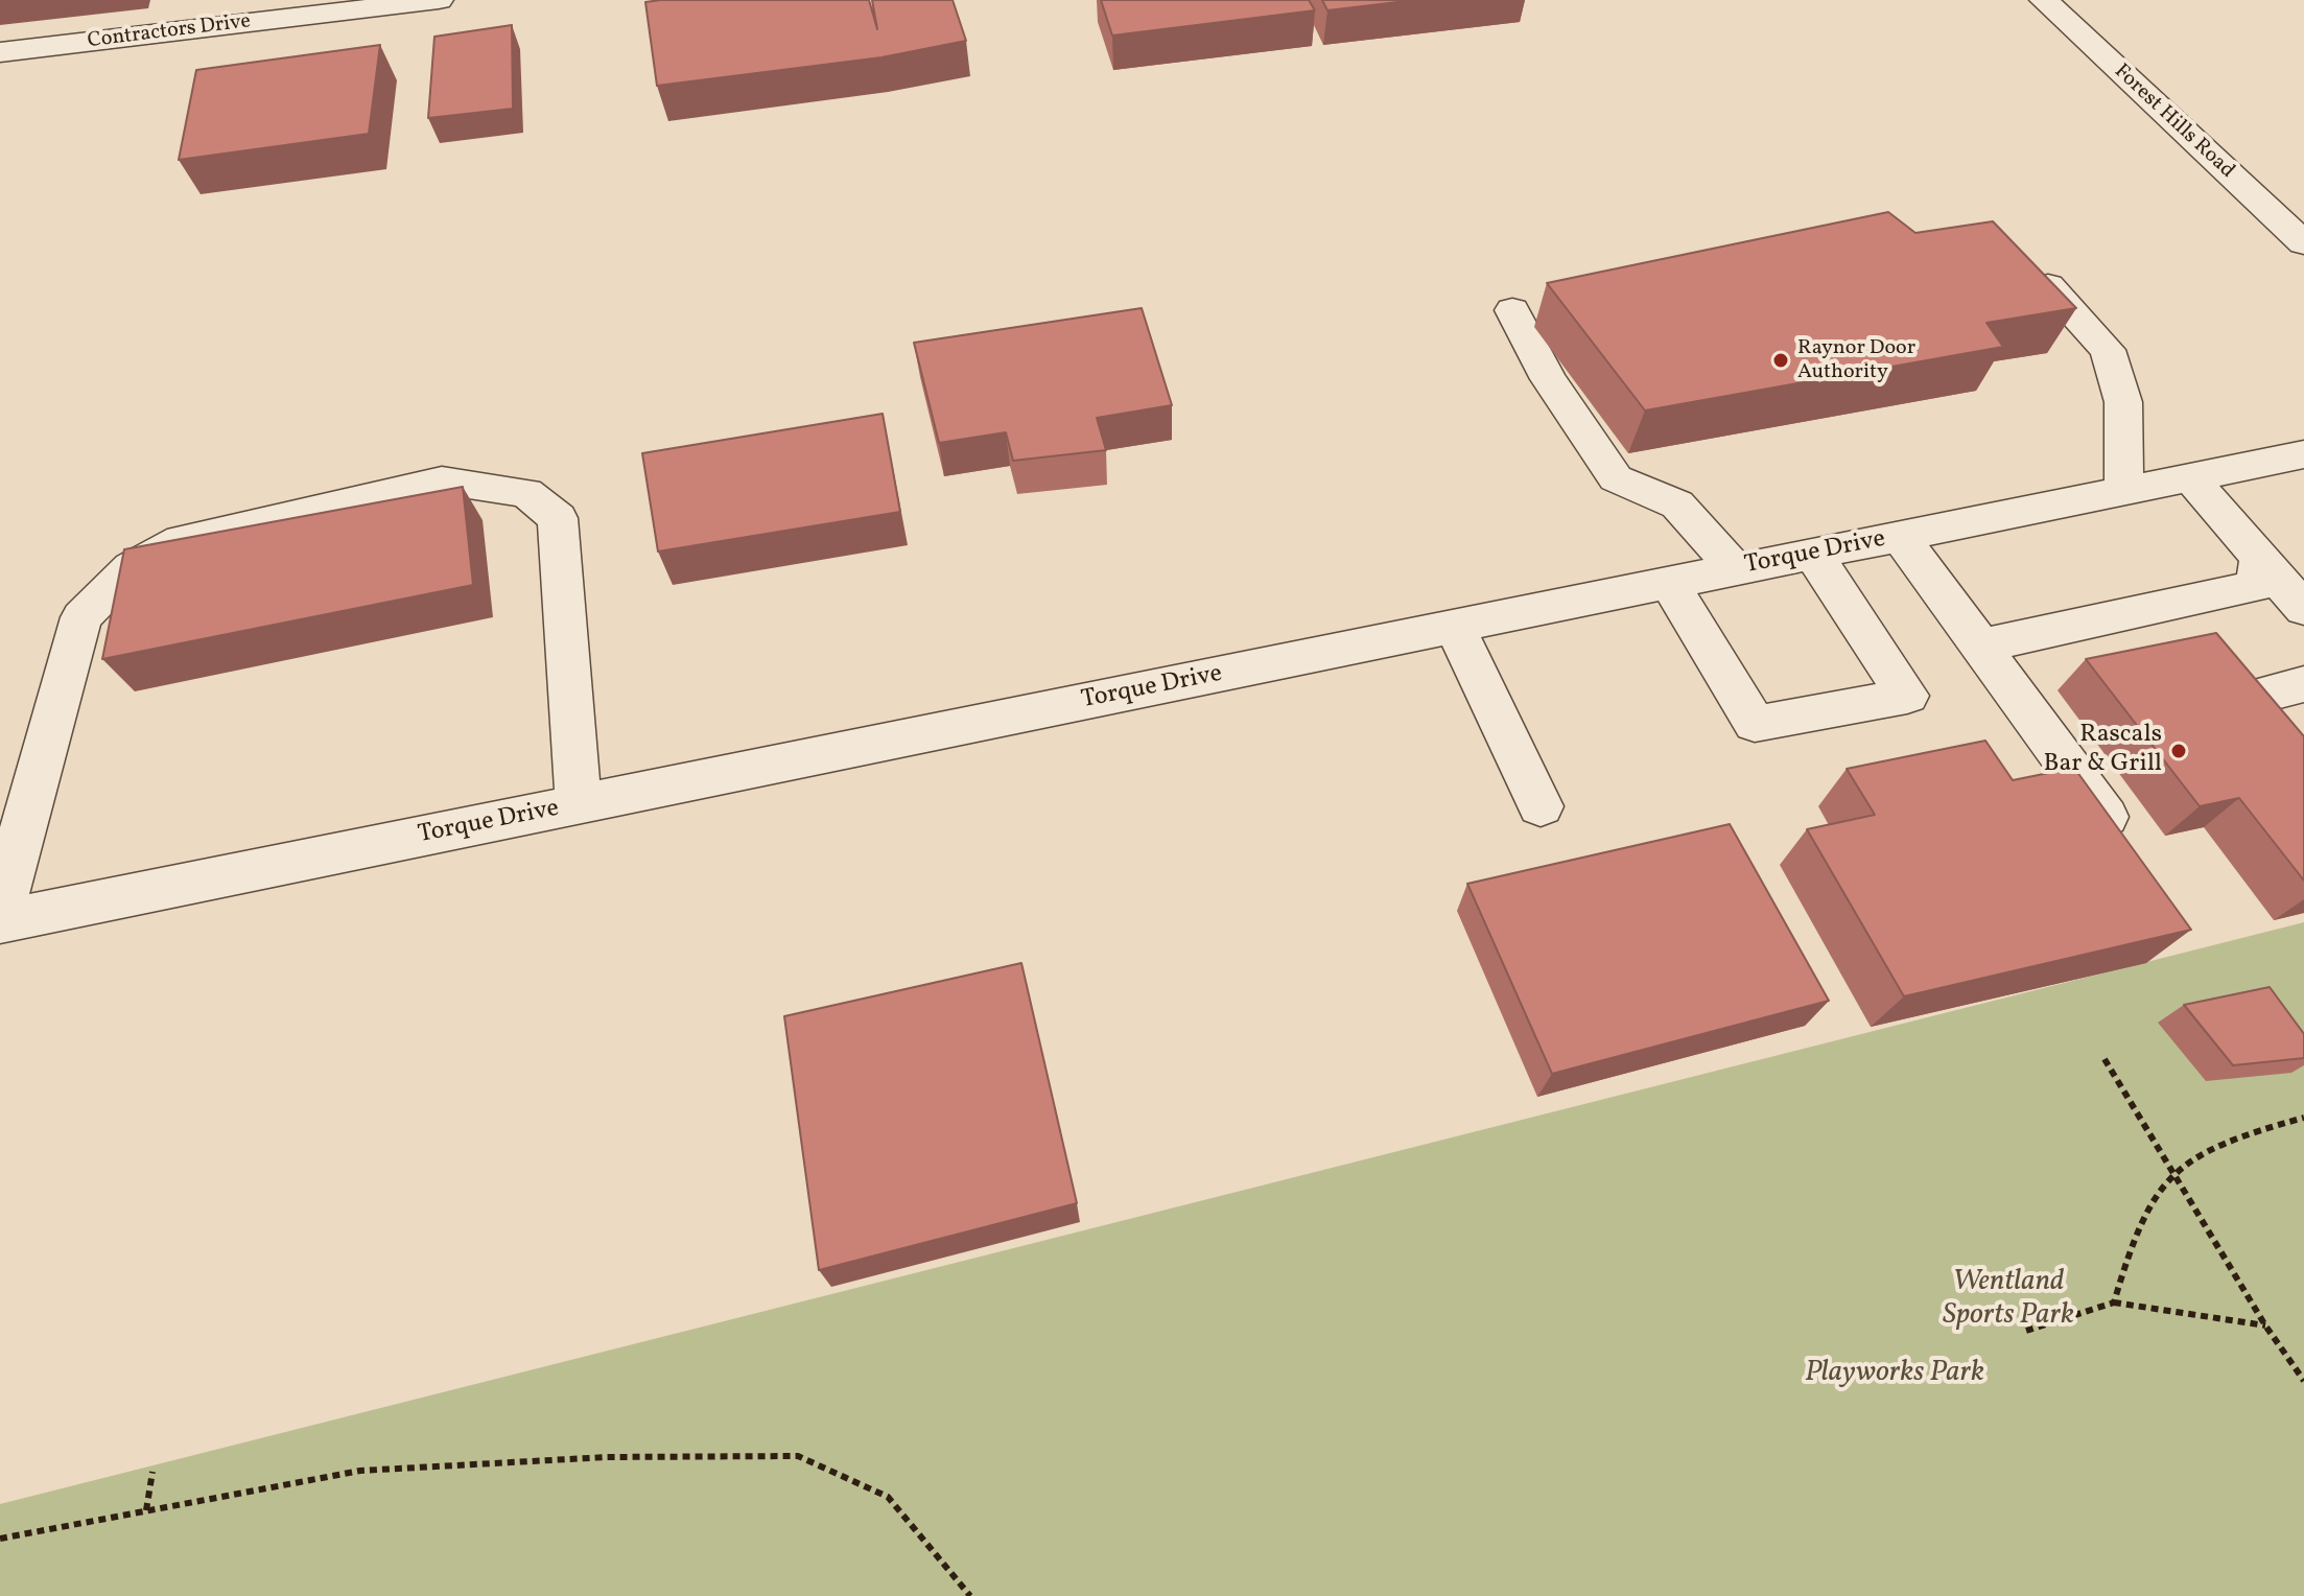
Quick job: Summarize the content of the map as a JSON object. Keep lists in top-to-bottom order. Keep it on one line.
{"streets":{"street":["Contractors Drive","Forest Hills Road","Torque Drive"]},"parks":["Wentland Sports Park","Playworks Park"],"places":["Raynor Door Authority","Rascals Bar & Grill"]}
